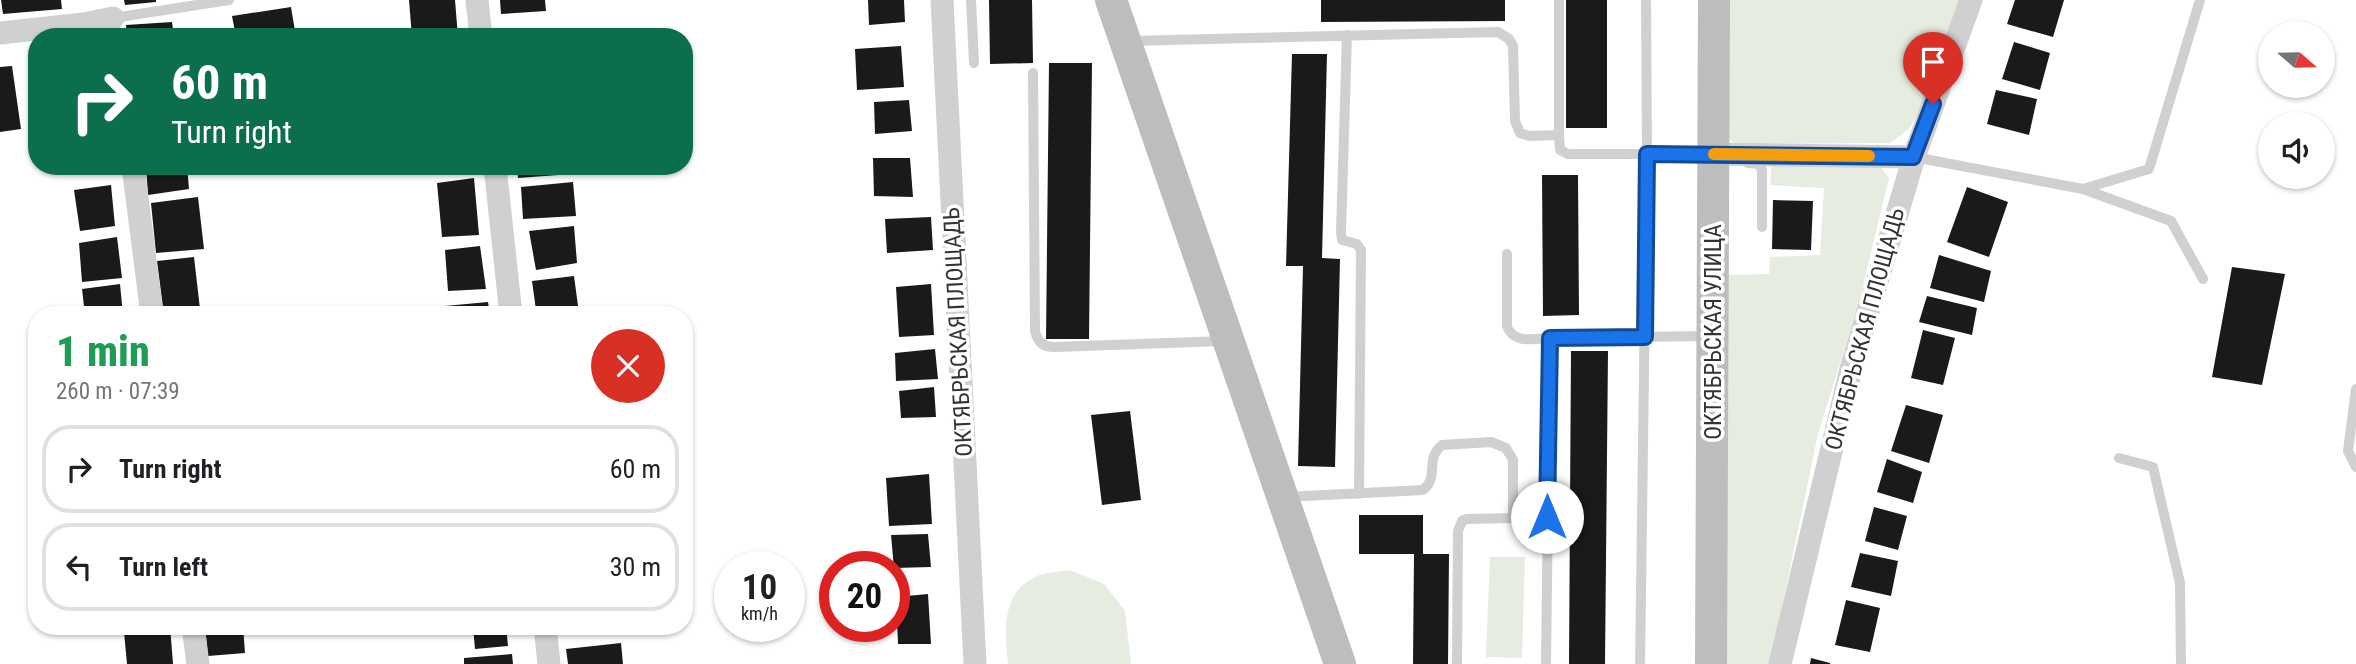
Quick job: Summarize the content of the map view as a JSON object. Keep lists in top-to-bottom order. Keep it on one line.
{"streets":{"street":["ОКТЯБРЬСКАЯ ПЛОЩАДЬ","ОКТЯБРЬСКАЯ УЛИЦА"]},"north":"right","page":{"turn":["60 m","Turn right"],"heading":["1 min","260 m · 07:39"],"list":[{"name":"Turn right","value":"60 m"},{"name":"Turn left","value":"30 m"}],"speed":"10 km/h","limit":"20"}}
